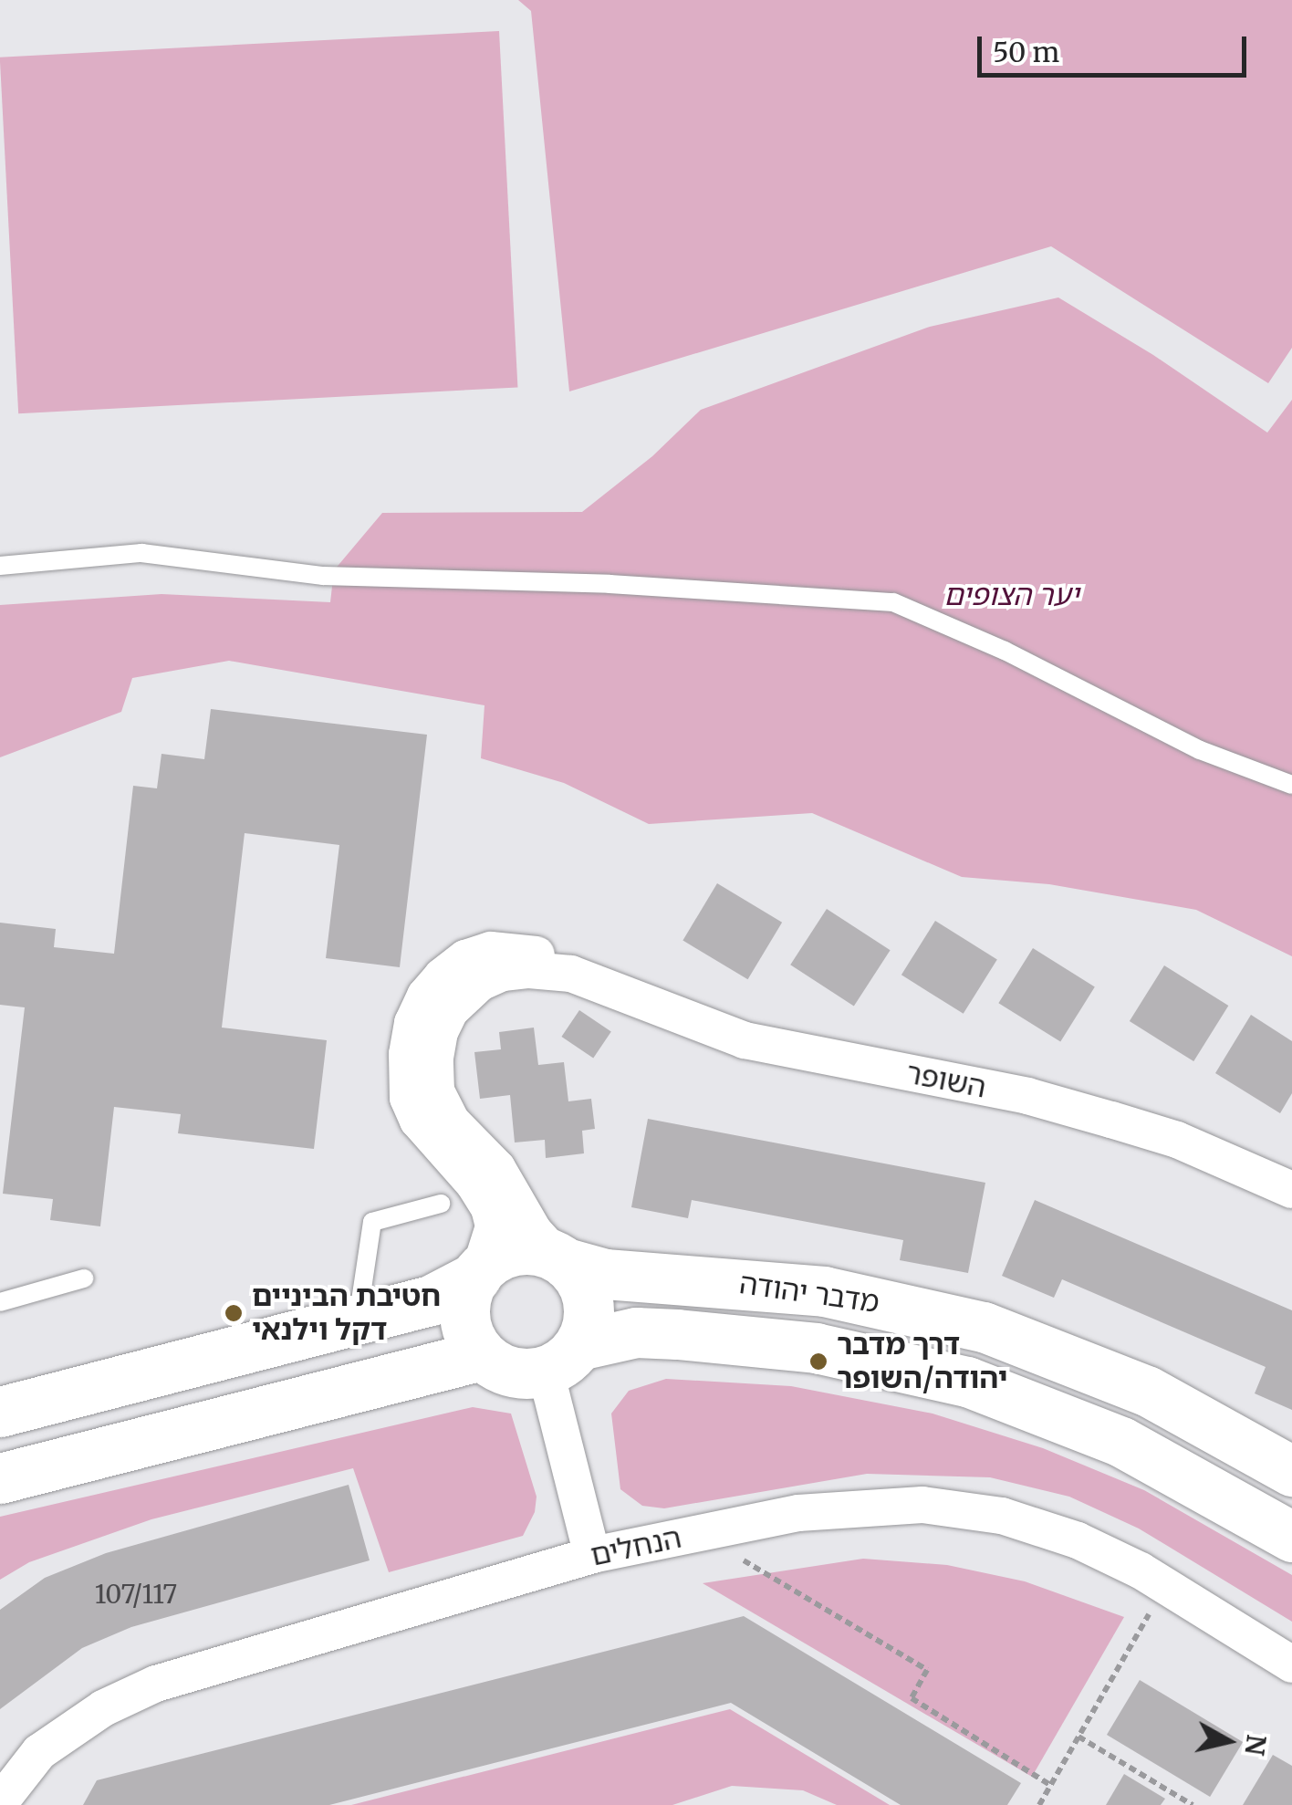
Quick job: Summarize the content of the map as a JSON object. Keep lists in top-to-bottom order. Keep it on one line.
{"streets":{"street":["השופר","מדבר יהודה","הנחלים"]},"crossings":[["השופר","מדבר יהודה"]],"parks":["יער הצופים"],"places":["חטיבת הביניים דקל וילנאי","דרך מדבר יהודה/השופר"],"house_numbers":["107/117"],"scale_bar":"50 m","north":"right"}
